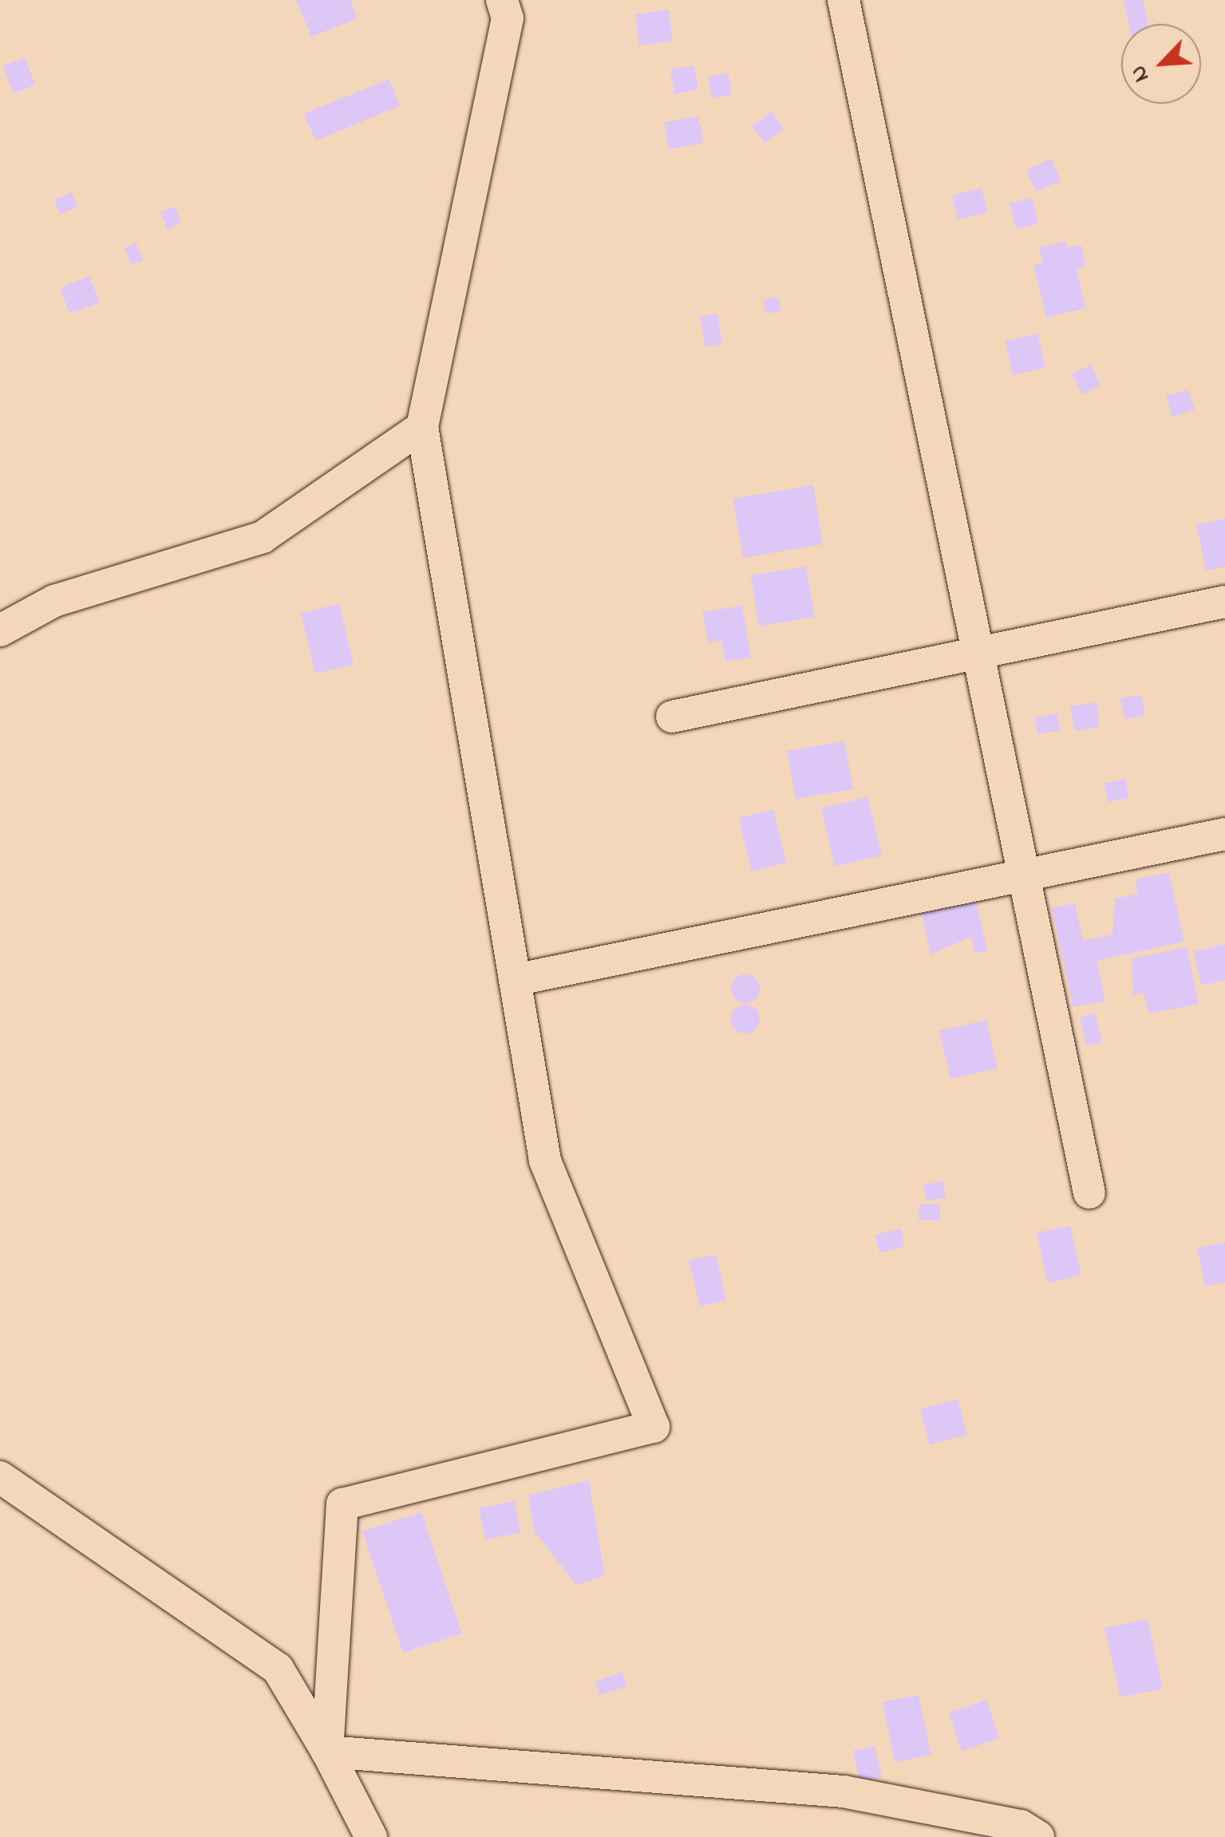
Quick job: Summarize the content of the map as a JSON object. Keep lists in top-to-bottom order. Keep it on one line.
{"north":"bottom left"}
